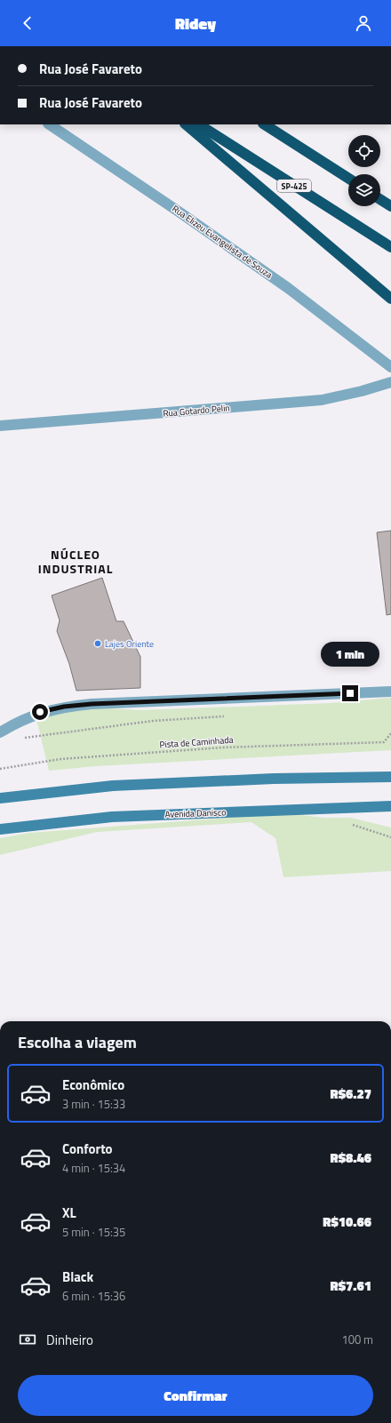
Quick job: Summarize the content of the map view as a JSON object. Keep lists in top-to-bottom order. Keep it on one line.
{"streets":{"highway":["SP-425"],"main road":["Avenida Danisco"],"street":["Rua Elizeu Evangelista de Souza","Rua Gotardo Pelin"],"path":["Pista de Caminhada"]},"districts":["NÚCLEO INDUSTRIAL"],"places":["Lajes Oriente"],"page":{"header":"Ridey","banner":["Rua José Favareto","Rua José Favareto"],"bubble":"1 min","heading":"Escolha a viagem","list":[{"name":"Econômico","note":"3 min · 15:33","value":"R$6.27"},{"name":"Conforto","note":"4 min · 15:34","value":"R$8.46"},{"name":"XL","note":"5 min · 15:35","value":"R$10.66"},{"name":"Black","note":"6 min · 15:36","value":"R$7.61"}],"pay":["Dinheiro","100 m"],"buttons":"Confirmar"}}
